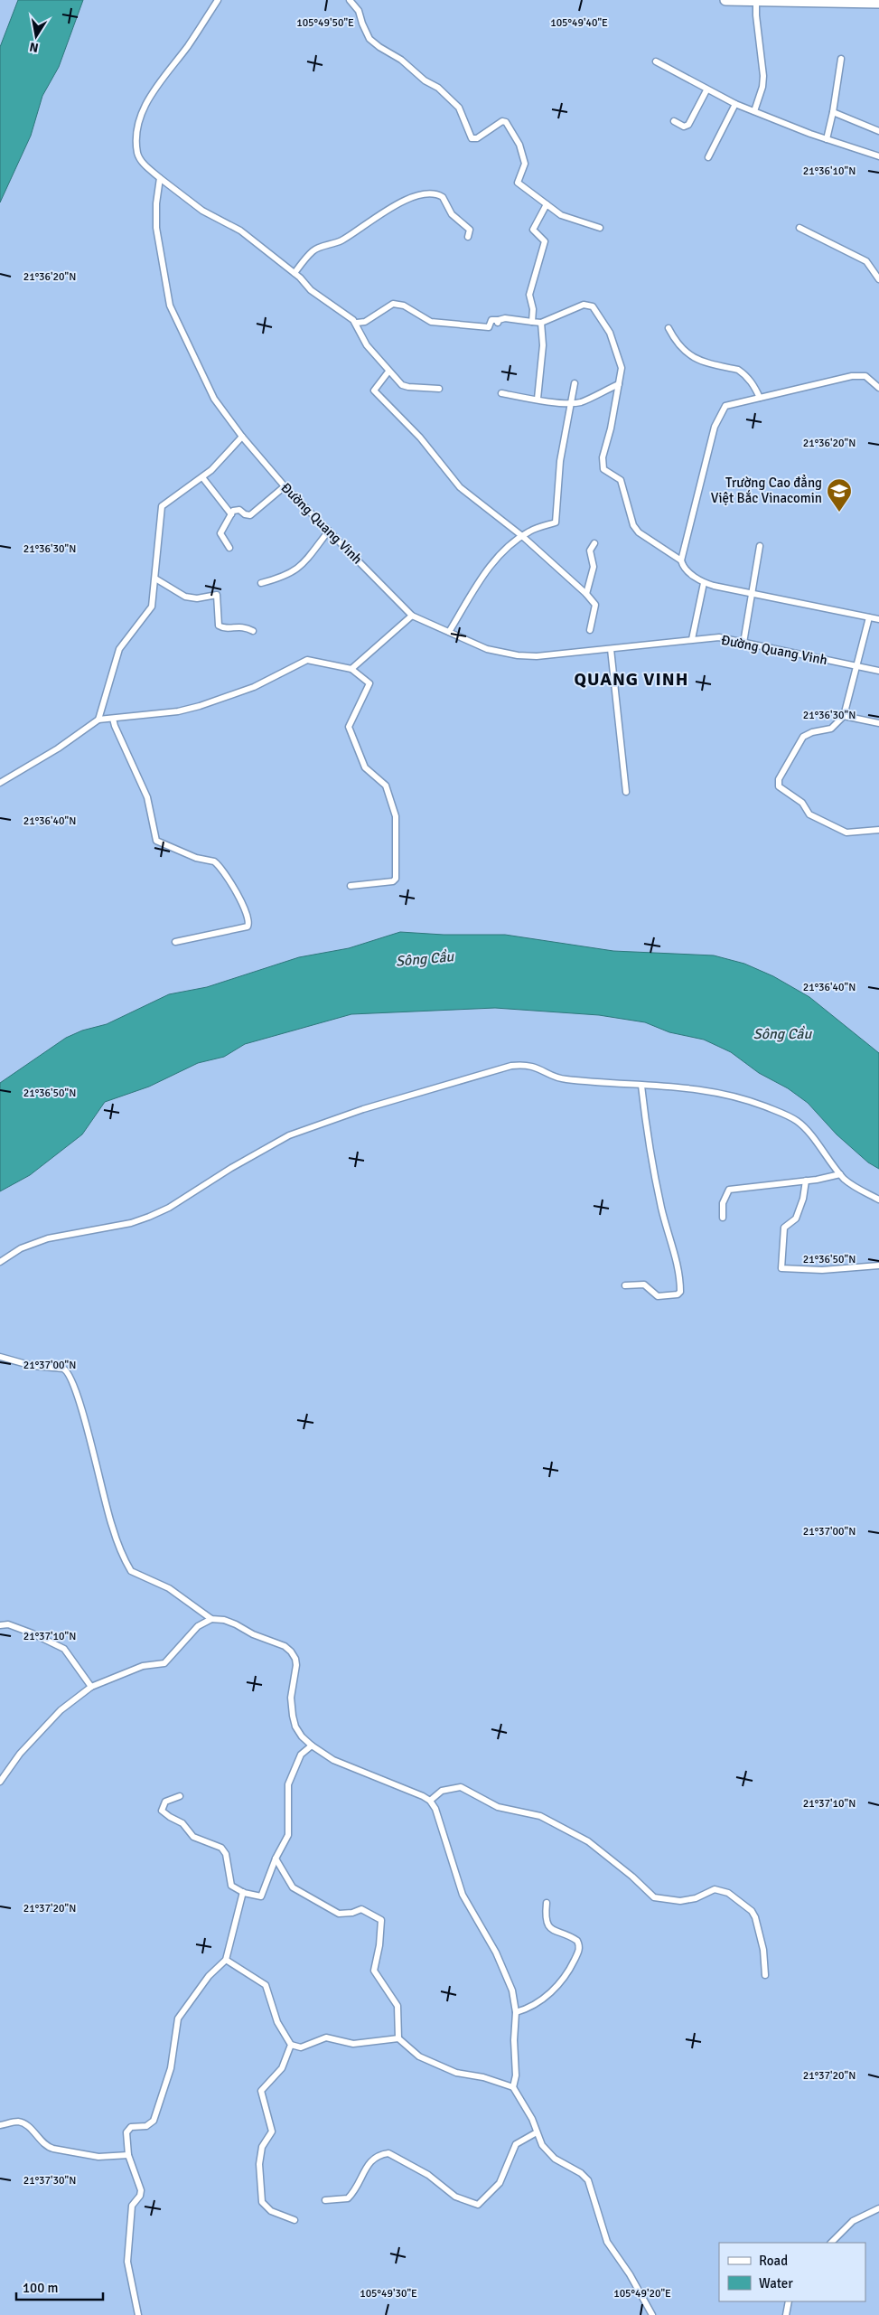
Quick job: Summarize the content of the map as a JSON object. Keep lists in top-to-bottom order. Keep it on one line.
{"streets":{"street":["Đường Quang Vinh"]},"districts":["QUANG VINH"],"water":["Sông Cầu"],"places":{"school or university":["Trường Cao đẳng Việt Bắc Vinacomin"]},"legend":["Road","Water"],"scale_bar":"100 m","north":"bottom","coordinates":["105°49'50\"E","105°49'40\"E","21°36'10\"N","21°36'20\"N","21°36'30\"N","21°36'40\"N","21°36'50\"N","21°37'00\"N","21°37'10\"N","21°37'20\"N","21°37'30\"N","105°49'30\"E","105°49'20\"E"]}
